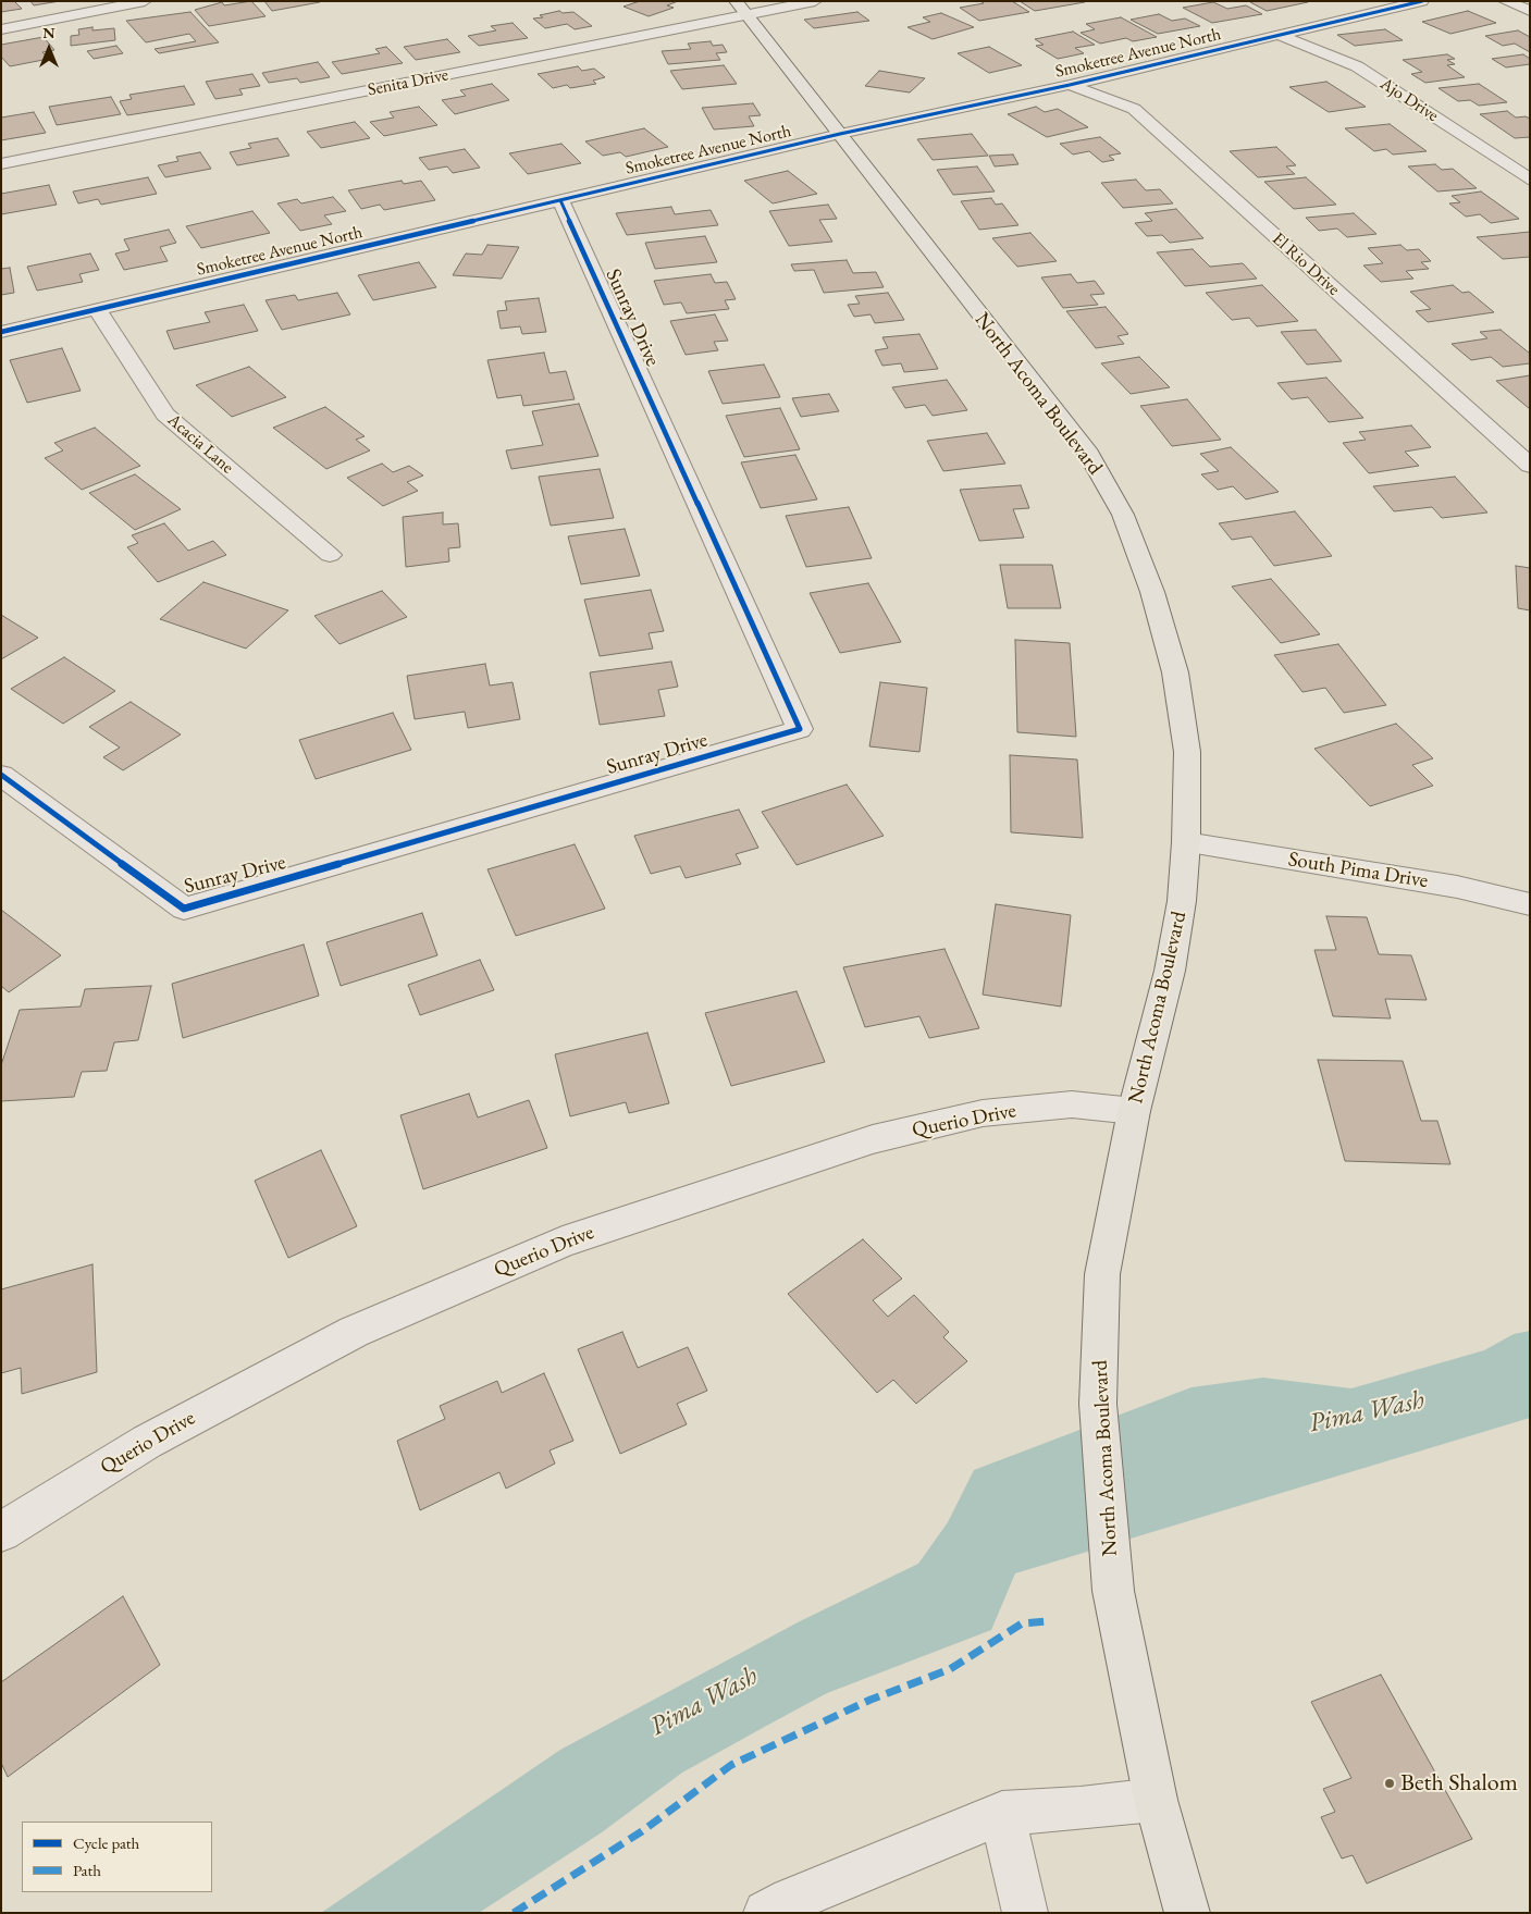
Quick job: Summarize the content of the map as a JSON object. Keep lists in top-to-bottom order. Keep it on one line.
{"streets":{"main road":["North Acoma Boulevard"],"street":["Smoketree Avenue North","Senita Drive","Ajo Drive","El Rio Drive","Sunray Drive","Acacia Lane","South Pima Drive","Querio Drive"]},"crossings":[["Smoketree Avenue North","Ajo Drive"],["Smoketree Avenue North","El Rio Drive"],["Smoketree Avenue North","Sunray Drive"],["Smoketree Avenue North","North Acoma Boulevard"],["Smoketree Avenue North","Acacia Lane"],["Senita Drive","North Acoma Boulevard"],["North Acoma Boulevard","South Pima Drive"],["North Acoma Boulevard","Querio Drive"]],"water":["Pima Wash"],"places":["Beth Shalom"],"legend":["Cycle path","Path"],"north":"top"}
